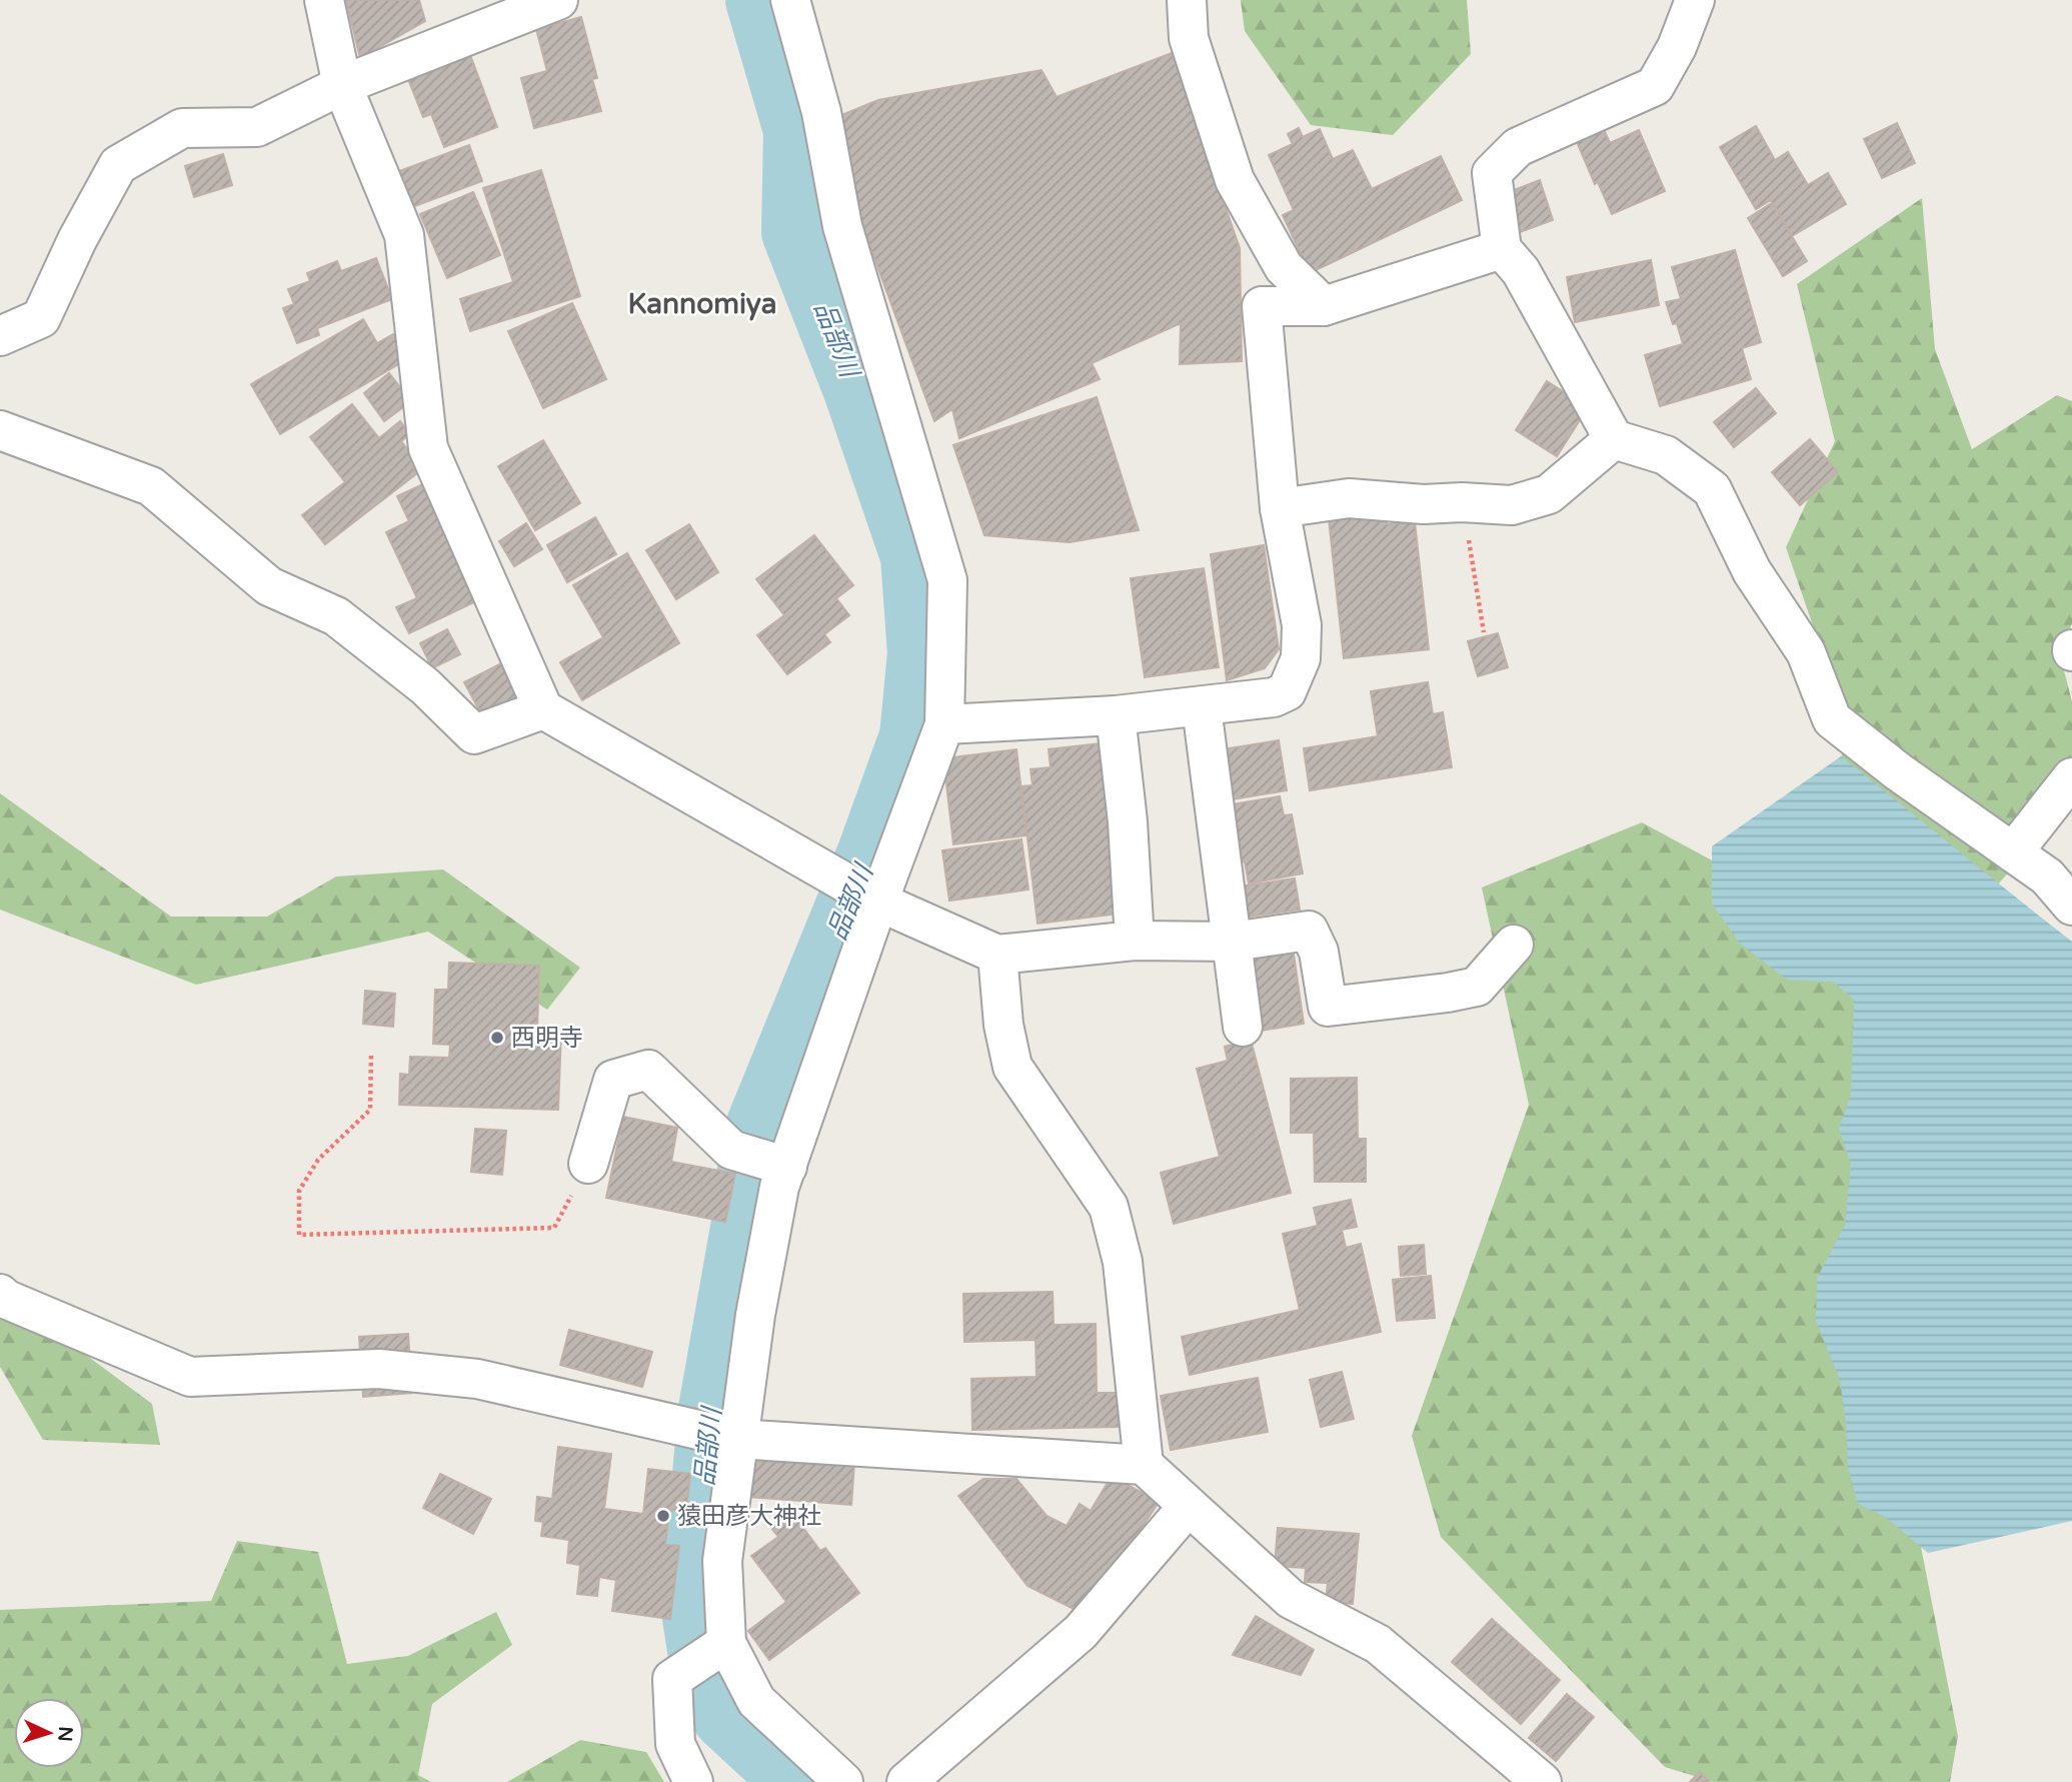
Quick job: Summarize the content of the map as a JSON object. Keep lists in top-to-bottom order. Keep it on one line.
{"districts":["Kannomiya"],"water":["品部川"],"places":["西明寺","猿田彦大神社"],"north":"right"}
